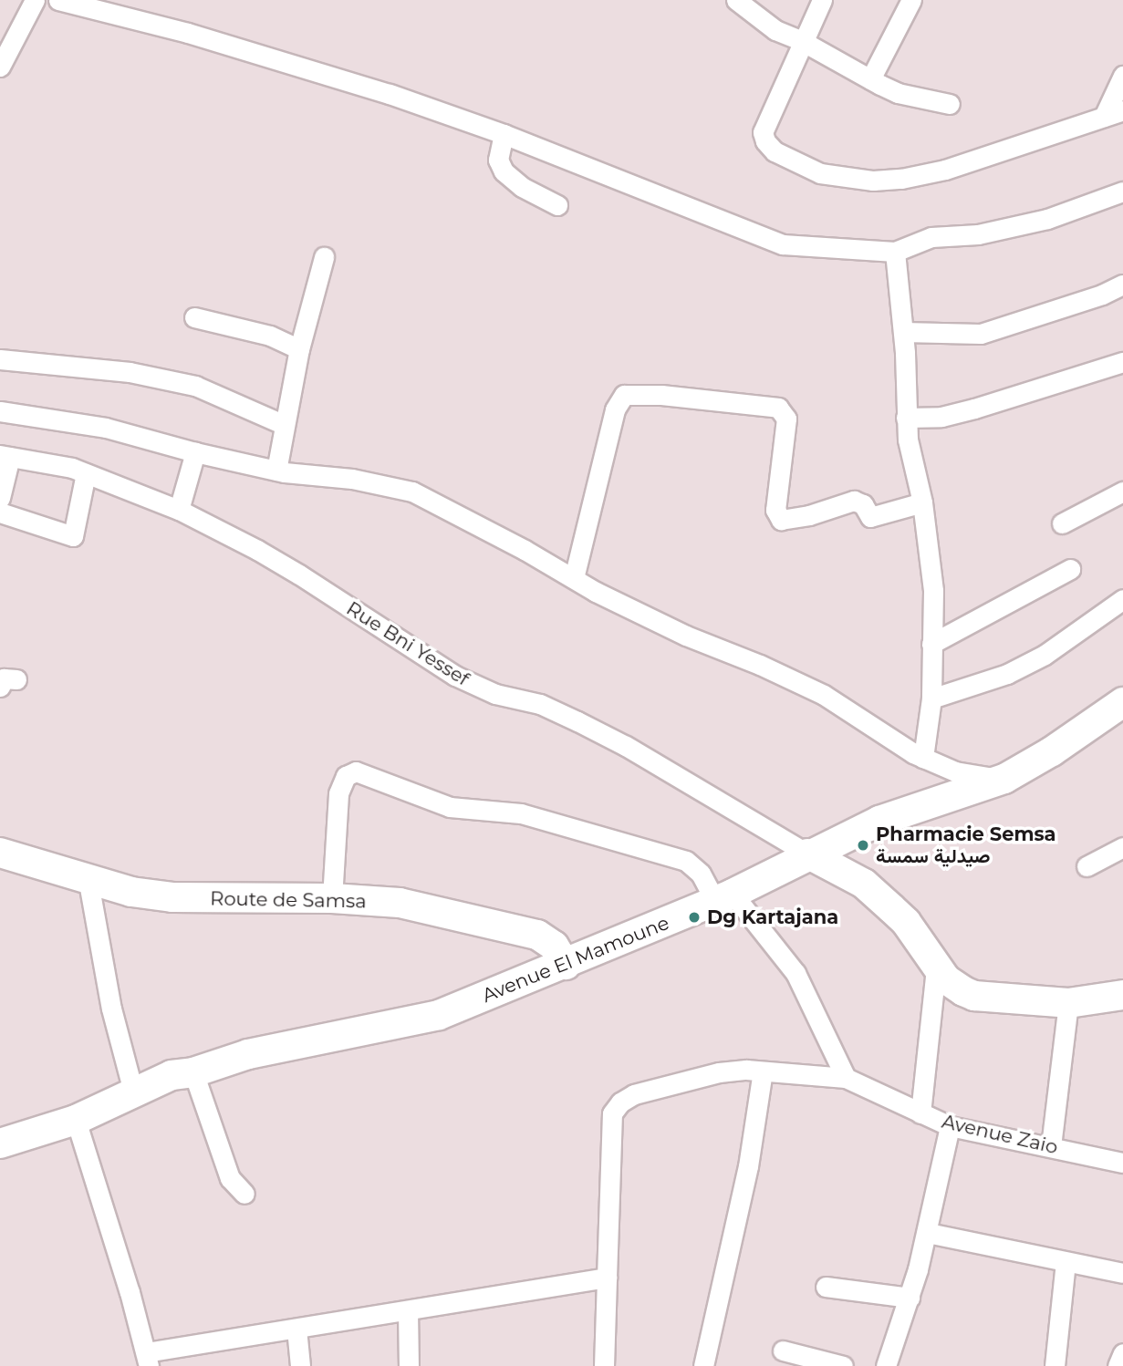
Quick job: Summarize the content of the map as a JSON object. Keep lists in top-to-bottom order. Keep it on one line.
{"streets":{"street":["Rue Bni Yessef","Route de Samsa","Avenue El Mamoune","Avenue Zaio"]},"crossings":[["Rue Bni Yessef","Avenue El Mamoune"],["Route de Samsa","Avenue El Mamoune"]],"places":["Pharmacie Semsa صيدلية سمسة","Dg Kartajana"]}
